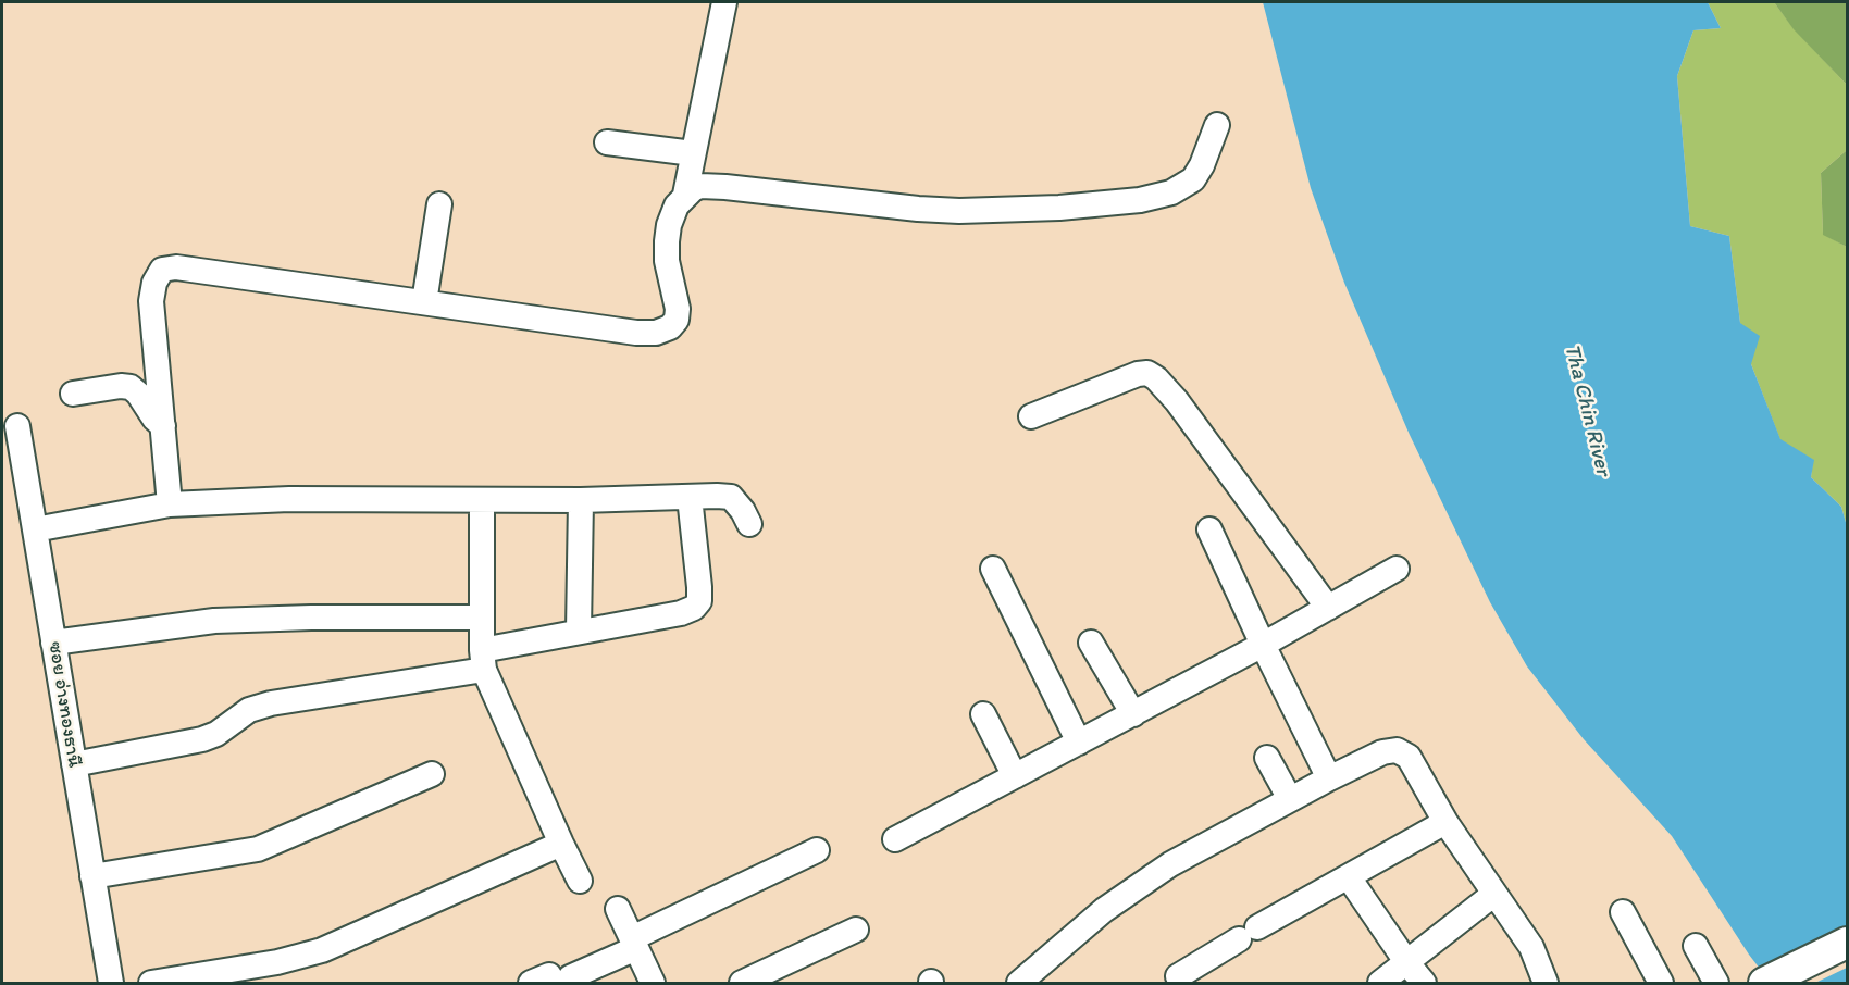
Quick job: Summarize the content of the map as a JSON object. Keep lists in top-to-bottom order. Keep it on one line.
{"streets":{"street":["ซอย อ่างทองธานี"]},"water":["Tha Chin River"]}
